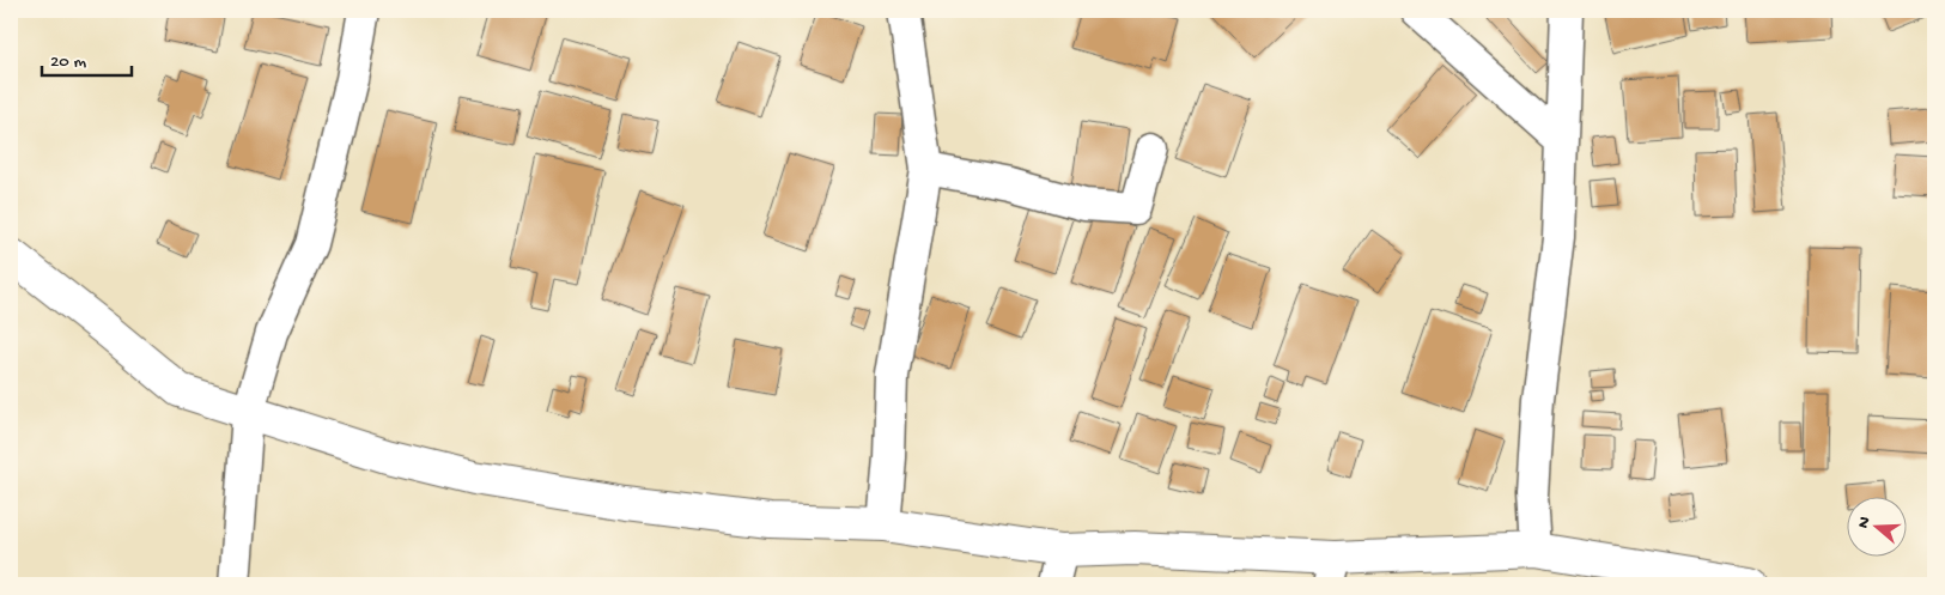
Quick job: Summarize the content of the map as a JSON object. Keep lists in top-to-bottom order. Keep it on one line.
{"scale_bar":"20 m","north":"left"}
